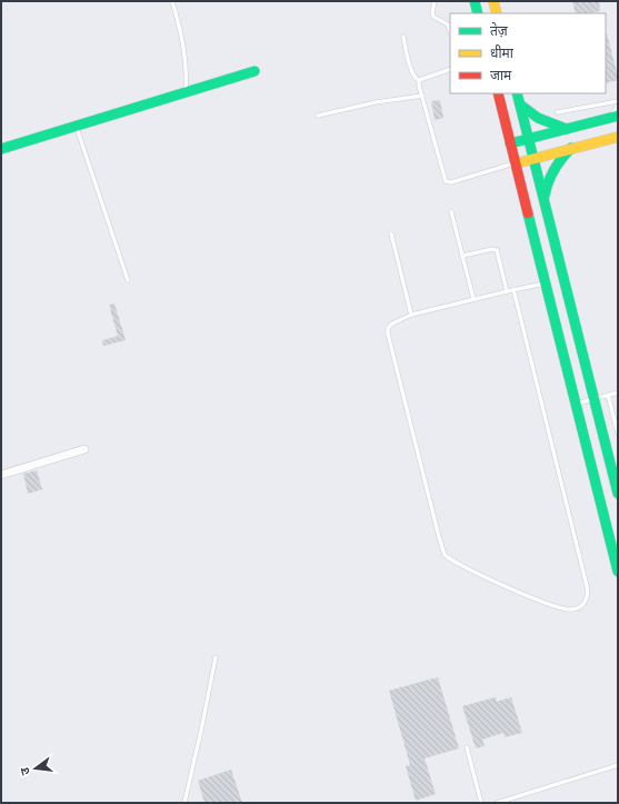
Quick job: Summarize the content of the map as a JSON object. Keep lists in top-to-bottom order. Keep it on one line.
{"legend":["तेज़","धीमा","जाम"],"north":"left"}
